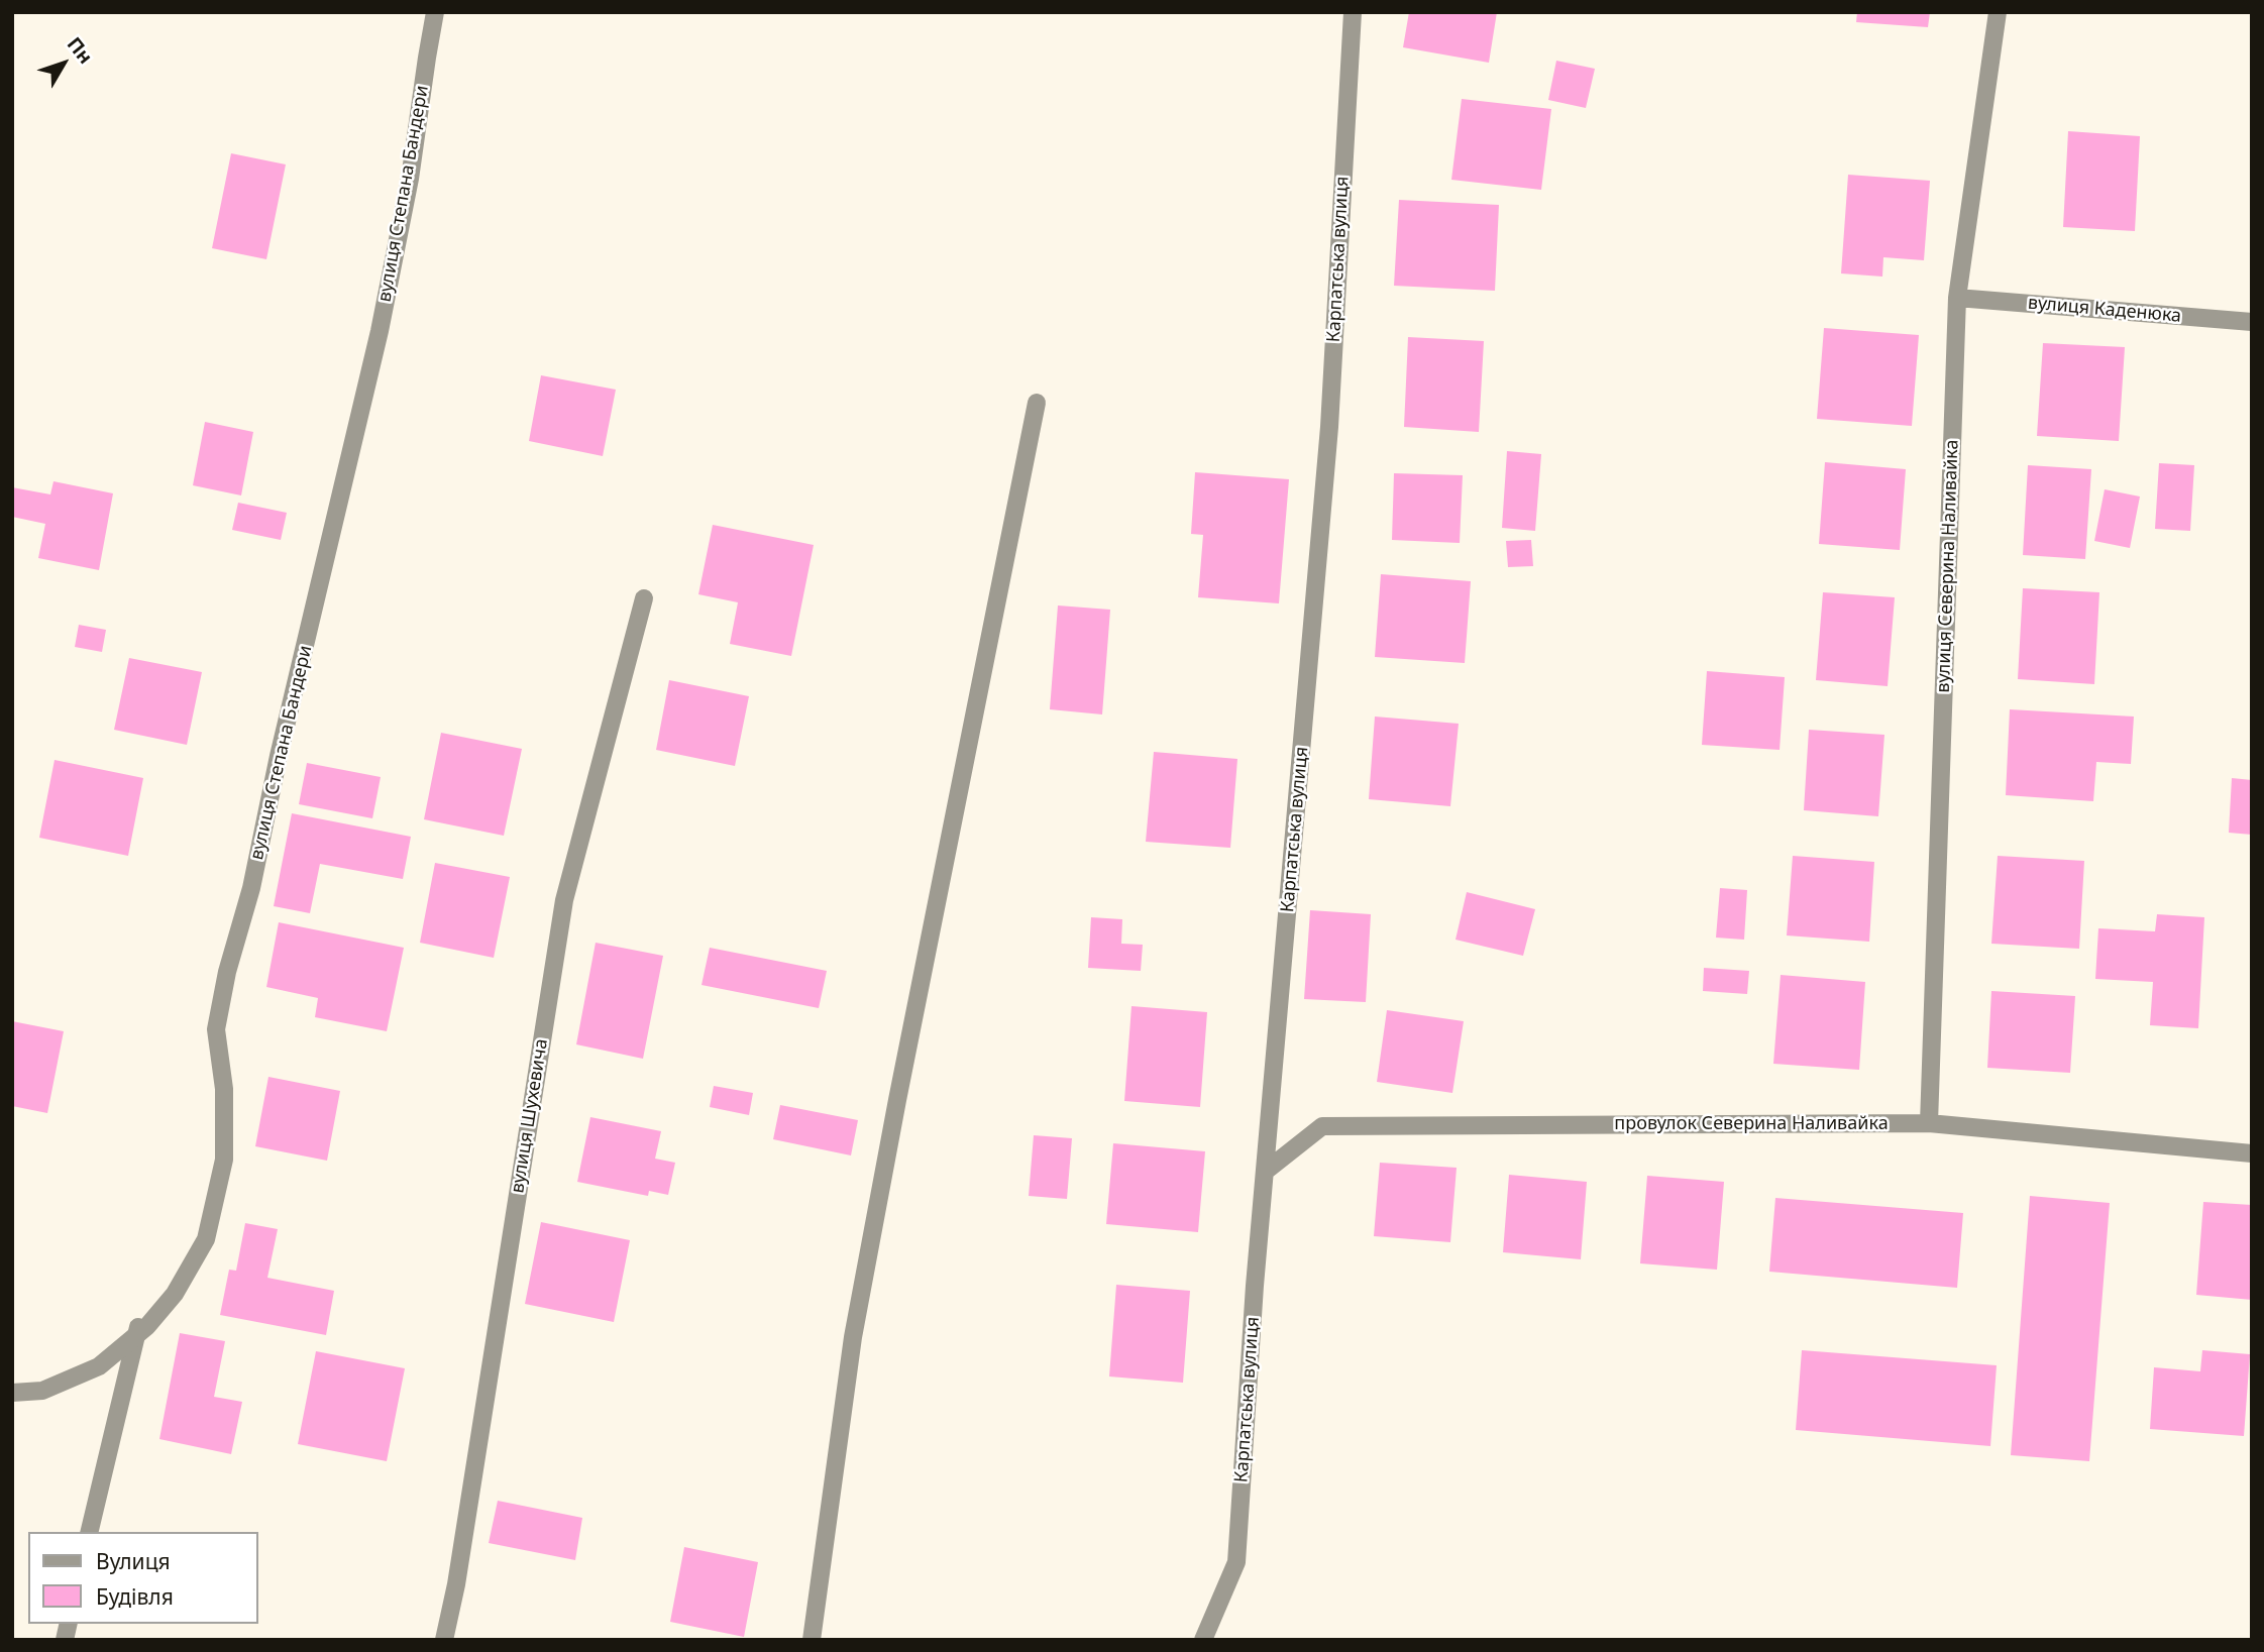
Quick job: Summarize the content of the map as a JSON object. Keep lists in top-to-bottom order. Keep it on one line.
{"streets":{"street":["вулиця Степана Бандери","Карпатська вулиця","вулиця Каденюка","вулиця Северина Наливайка","вулиця Шухевича","провулок Северина Наливайка"]},"crossings":[["Карпатська вулиця","провулок Северина Наливайка"],["вулиця Каденюка","вулиця Северина Наливайка"],["вулиця Северина Наливайка","провулок Северина Наливайка"]],"legend":["Вулиця","Будівля"],"north":"top right"}
